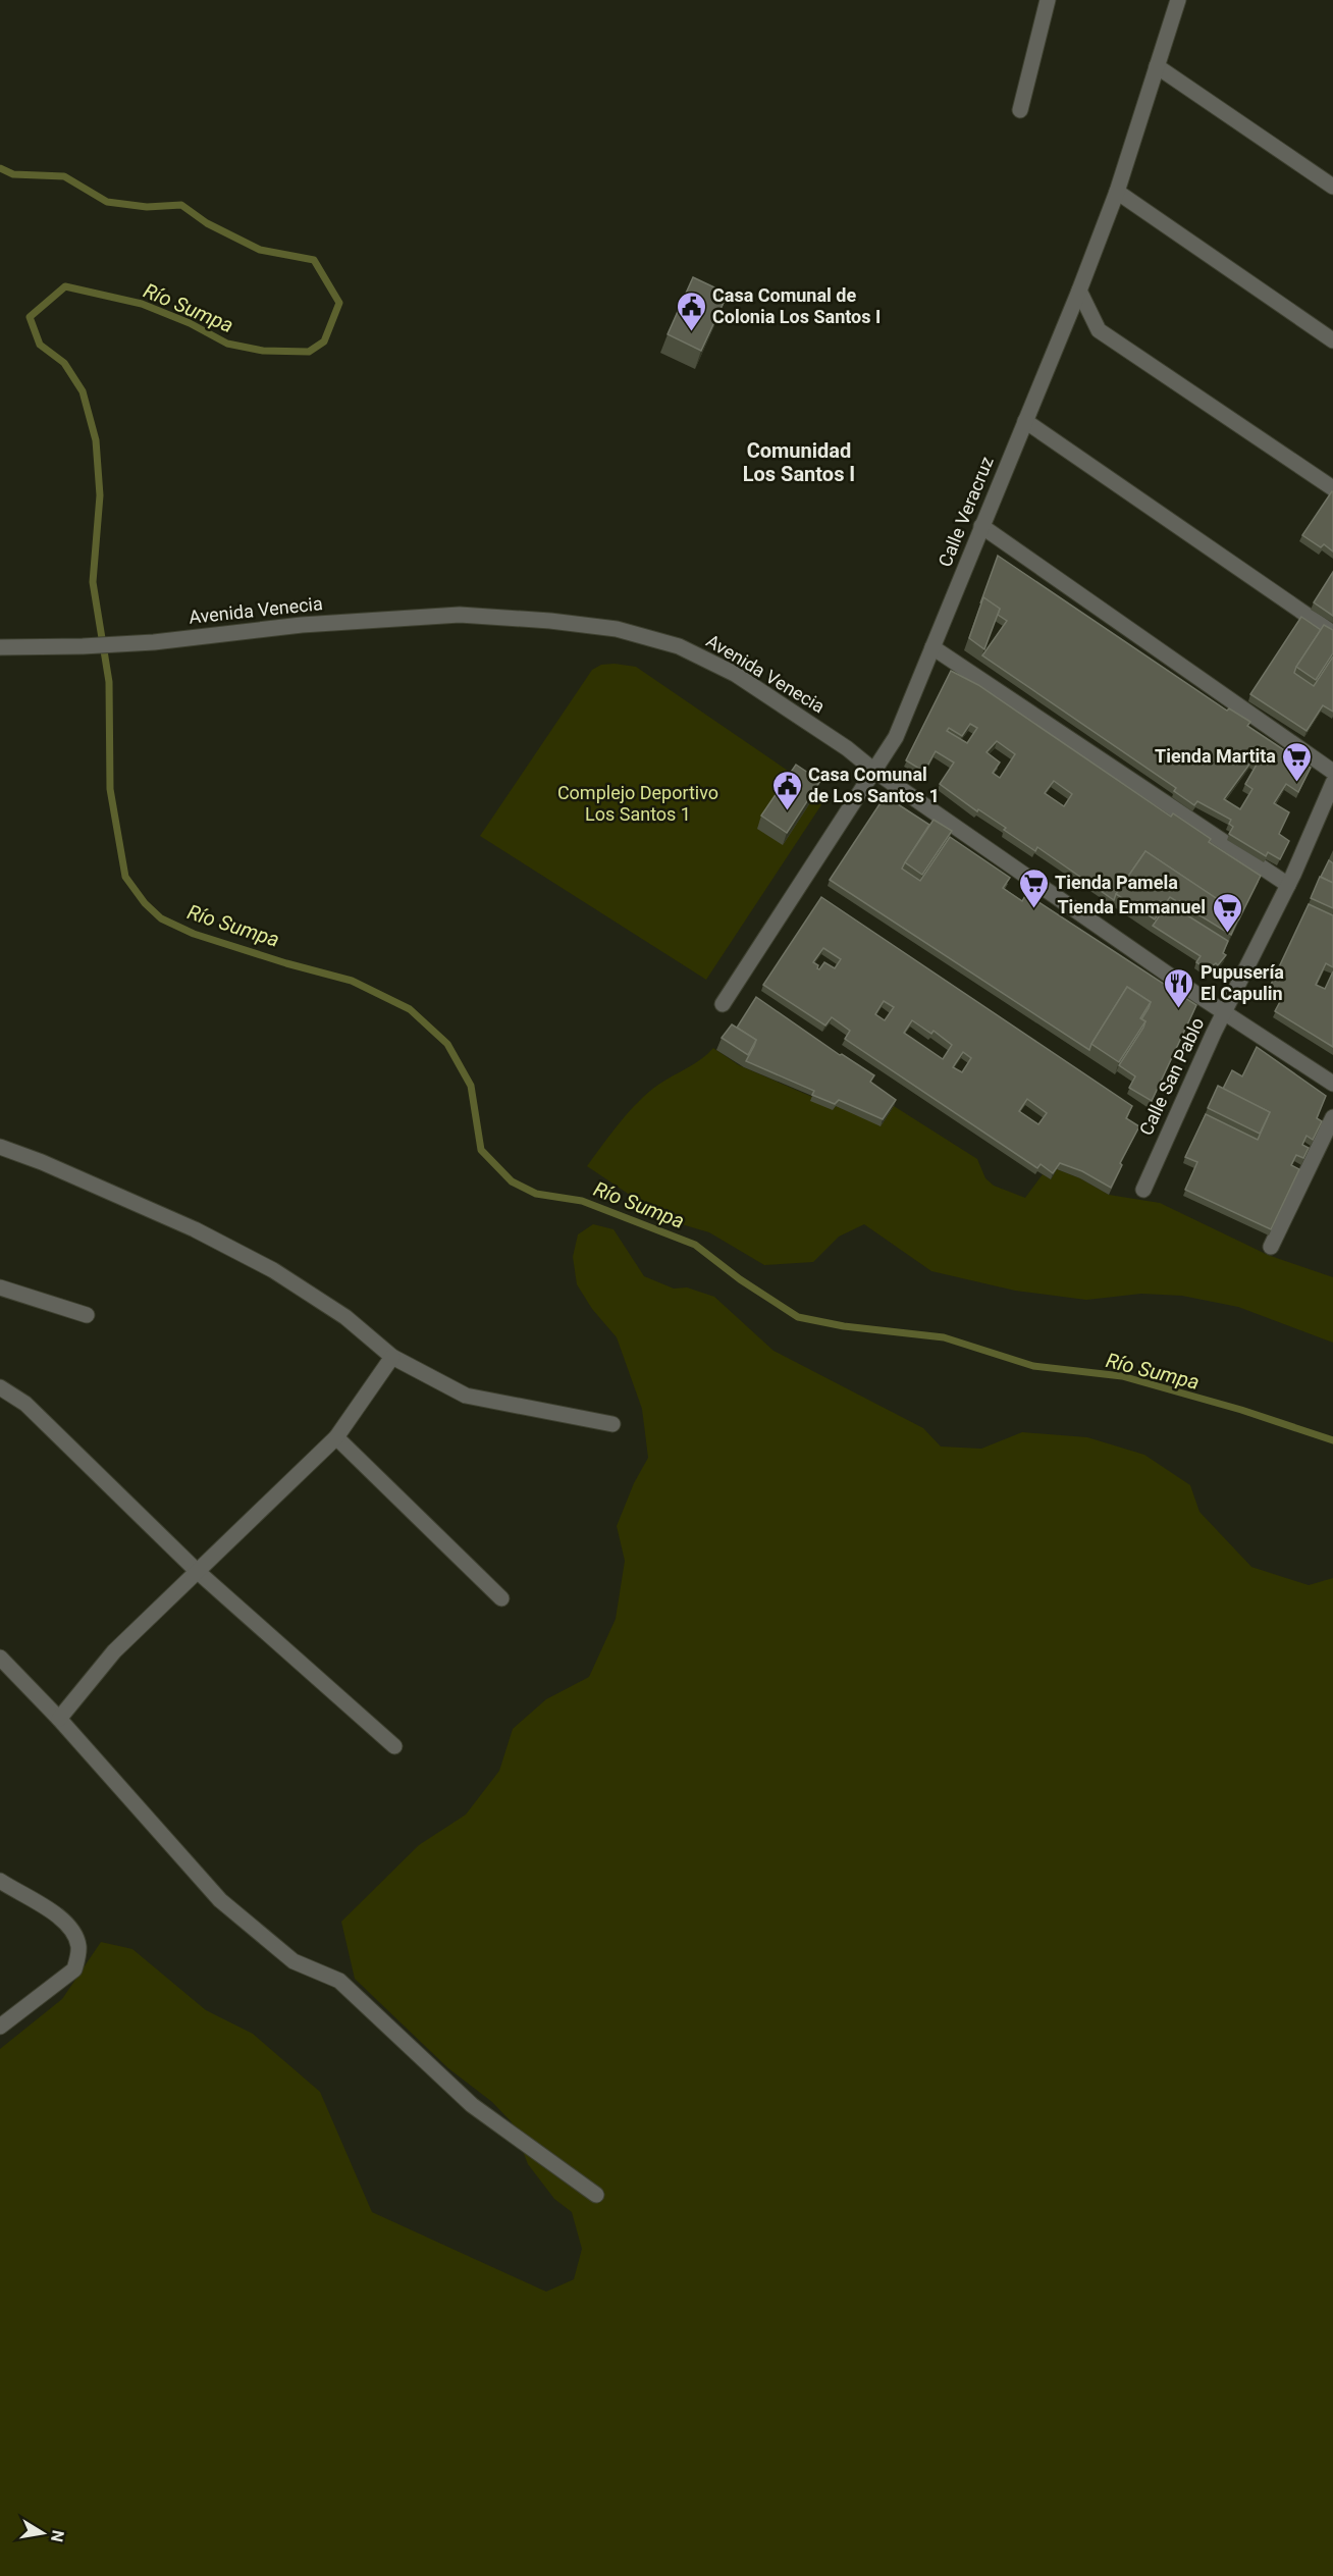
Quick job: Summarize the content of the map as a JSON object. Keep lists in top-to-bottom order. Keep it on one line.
{"streets":{"street":["Calle Veracruz","Avenida Venecia","Calle San Pablo"]},"crossings":[["Calle Veracruz","Avenida Venecia"],["Avenida Venecia","Calle San Pablo"]],"districts":["Comunidad Los Santos I"],"water":["Río Sumpa"],"parks":["Complejo Deportivo Los Santos 1"],"places":{"public building":["Casa Comunal de Colonia Los Santos I","Casa Comunal de Los Santos 1"],"supermarket":["Tienda Martita","Tienda Pamela","Tienda Emmanuel"],"restaurant":["Pupusería El Capulin"]},"north":"right"}
